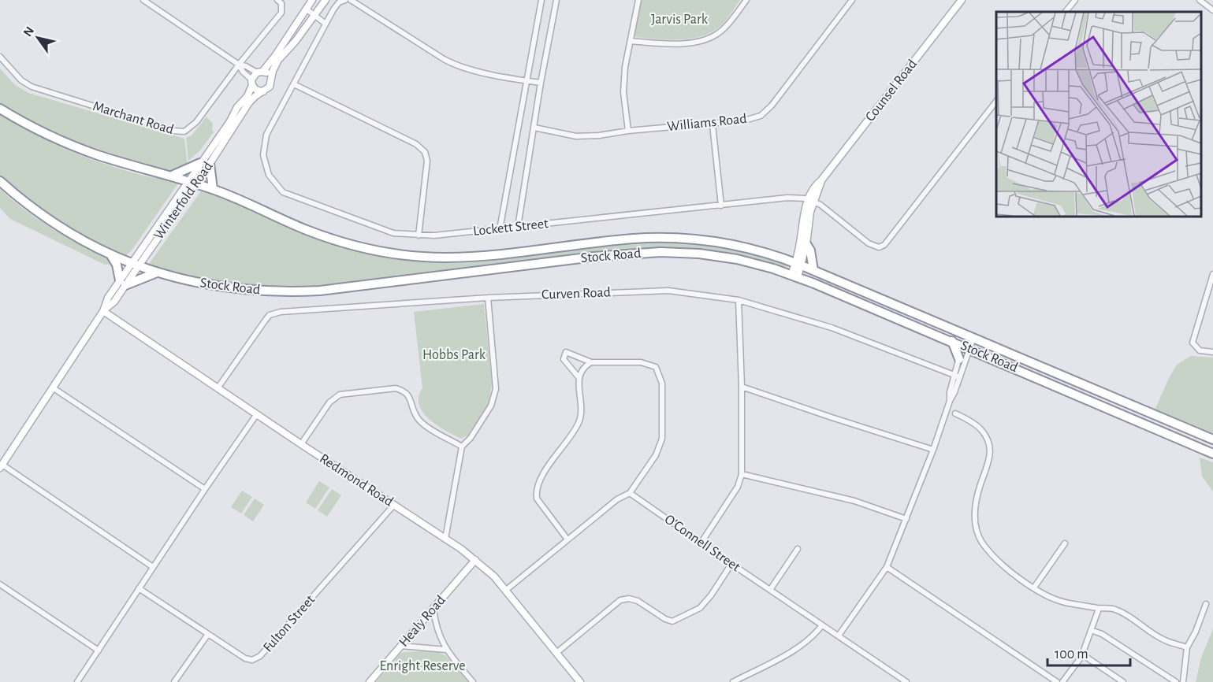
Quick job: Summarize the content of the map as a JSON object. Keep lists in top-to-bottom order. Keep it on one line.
{"streets":{"highway":["Stock Road"],"street":["Counsel Road","Marchant Road","Williams Road","Winterfold Road","Lockett Street","Curven Road","Redmond Road","O'Connell Street","Healy Road","Fulton Street"]},"crossings":[["Counsel Road","Lockett Street"],["Counsel Road","Stock Road"],["Winterfold Road","Stock Road"],["Winterfold Road","Redmond Road"],["Curven Road","Redmond Road"],["Redmond Road","Healy Road"],["Redmond Road","Fulton Street"]],"parks":["Jarvis Park","Hobbs Park","Enright Reserve"],"scale_bar":"100 m","north":"top left"}
